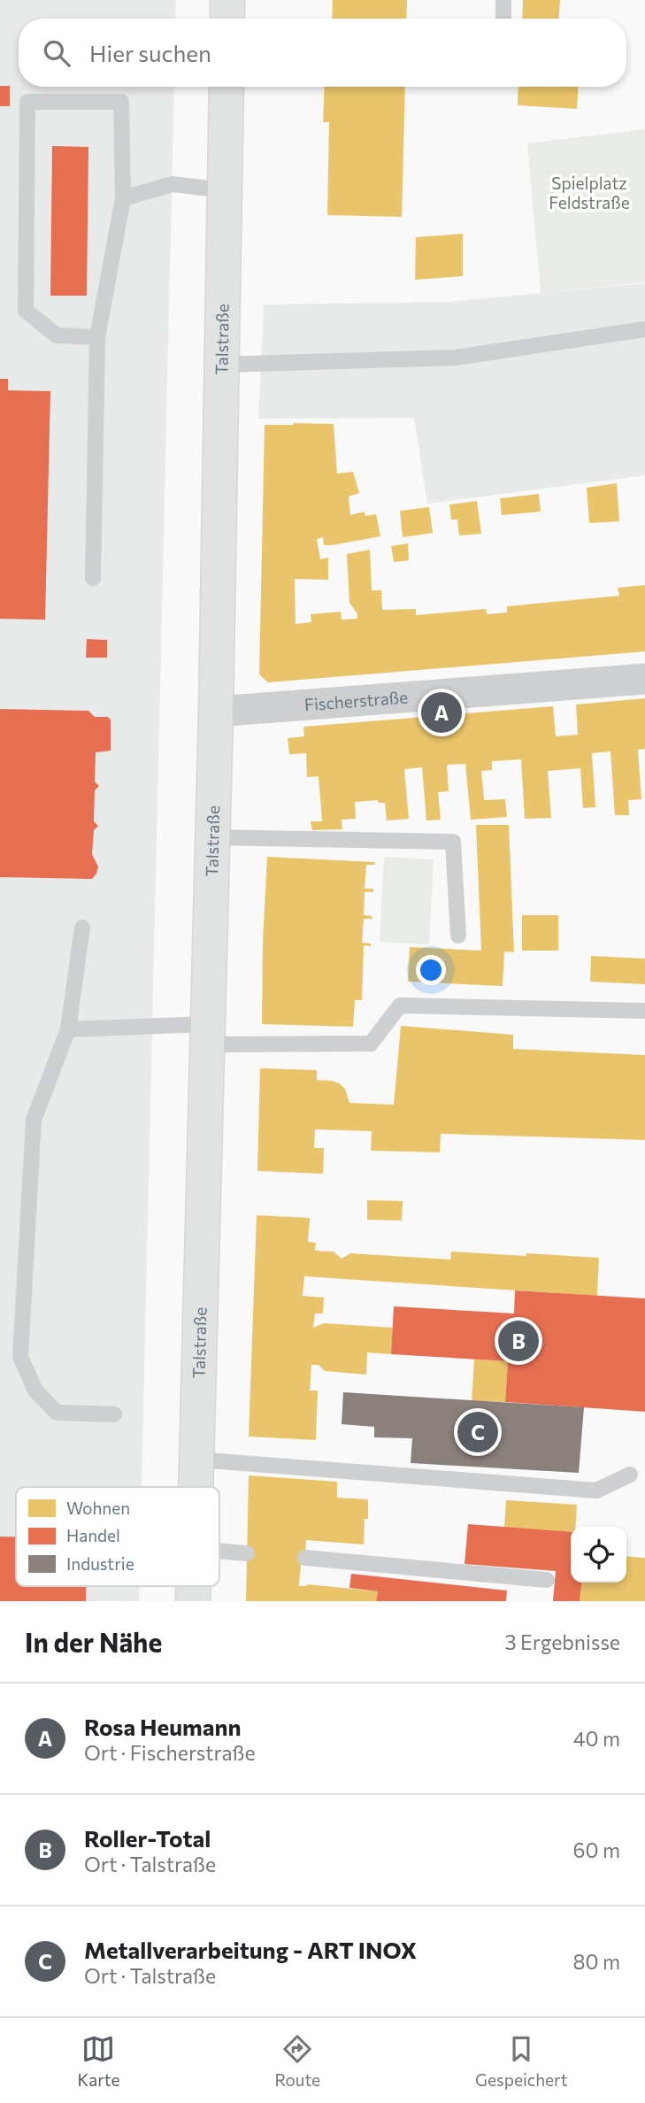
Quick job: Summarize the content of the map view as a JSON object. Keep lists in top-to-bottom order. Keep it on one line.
{"streets":{"main road":["Talstraße"],"street":["Fischerstraße"]},"crossings":[["Talstraße","Fischerstraße"]],"parks":["Spielplatz Feldstraße"],"legend":["Wohnen","Handel","Industrie"],"page":{"search":"Hier suchen","pins":["A","B","C"],"heading":["In der Nähe","3 Ergebnisse"],"list":[{"mark":"A","name":"Rosa Heumann","note":"Ort · Fischerstraße","value":"40 m"},{"mark":"B","name":"Roller-Total","note":"Ort · Talstraße","value":"60 m"},{"mark":"C","name":"Metallverarbeitung - ART INOX","note":"Ort · Talstraße","value":"80 m"}],"nav":["Karte","Route","Gespeichert"]}}
